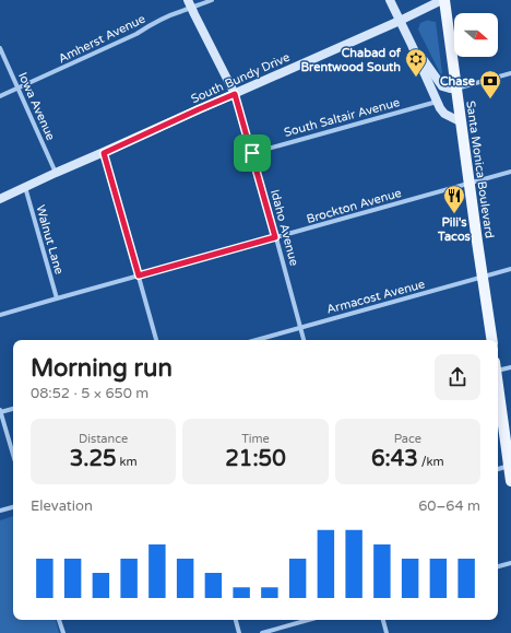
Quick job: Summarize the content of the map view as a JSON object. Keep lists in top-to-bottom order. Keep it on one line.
{"streets":{"main road":["South Bundy Drive","Santa Monica Boulevard","Idaho Avenue"],"street":["Amherst Avenue","Iowa Avenue","South Saltair Avenue","Brockton Avenue","Walnut Lane","Armacost Avenue"]},"crossings":[["Amherst Avenue","Iowa Avenue"],["Amherst Avenue","Idaho Avenue"],["South Bundy Drive","Iowa Avenue"],["South Bundy Drive","Santa Monica Boulevard"],["South Bundy Drive","Idaho Avenue"],["South Bundy Drive","Walnut Lane"],["South Saltair Avenue","Idaho Avenue"],["Santa Monica Boulevard","Brockton Avenue"],["Santa Monica Boulevard","Armacost Avenue"],["Brockton Avenue","Idaho Avenue"],["Brockton Avenue","Walnut Lane"],["Idaho Avenue","Armacost Avenue"]],"places":{"synagogue":["Chabad of Brentwood South"],"bank":["Chase"],"restaurant":["Pili's Tacos"]},"north":"right","page":{"heading":["Morning run","08:52 · 5 × 650 m"],"stats":[["Distance","3.25 km"],["Time","21:50"],["Pace","6:43 /km"]],"chart":["Elevation","60–64 m"]}}
